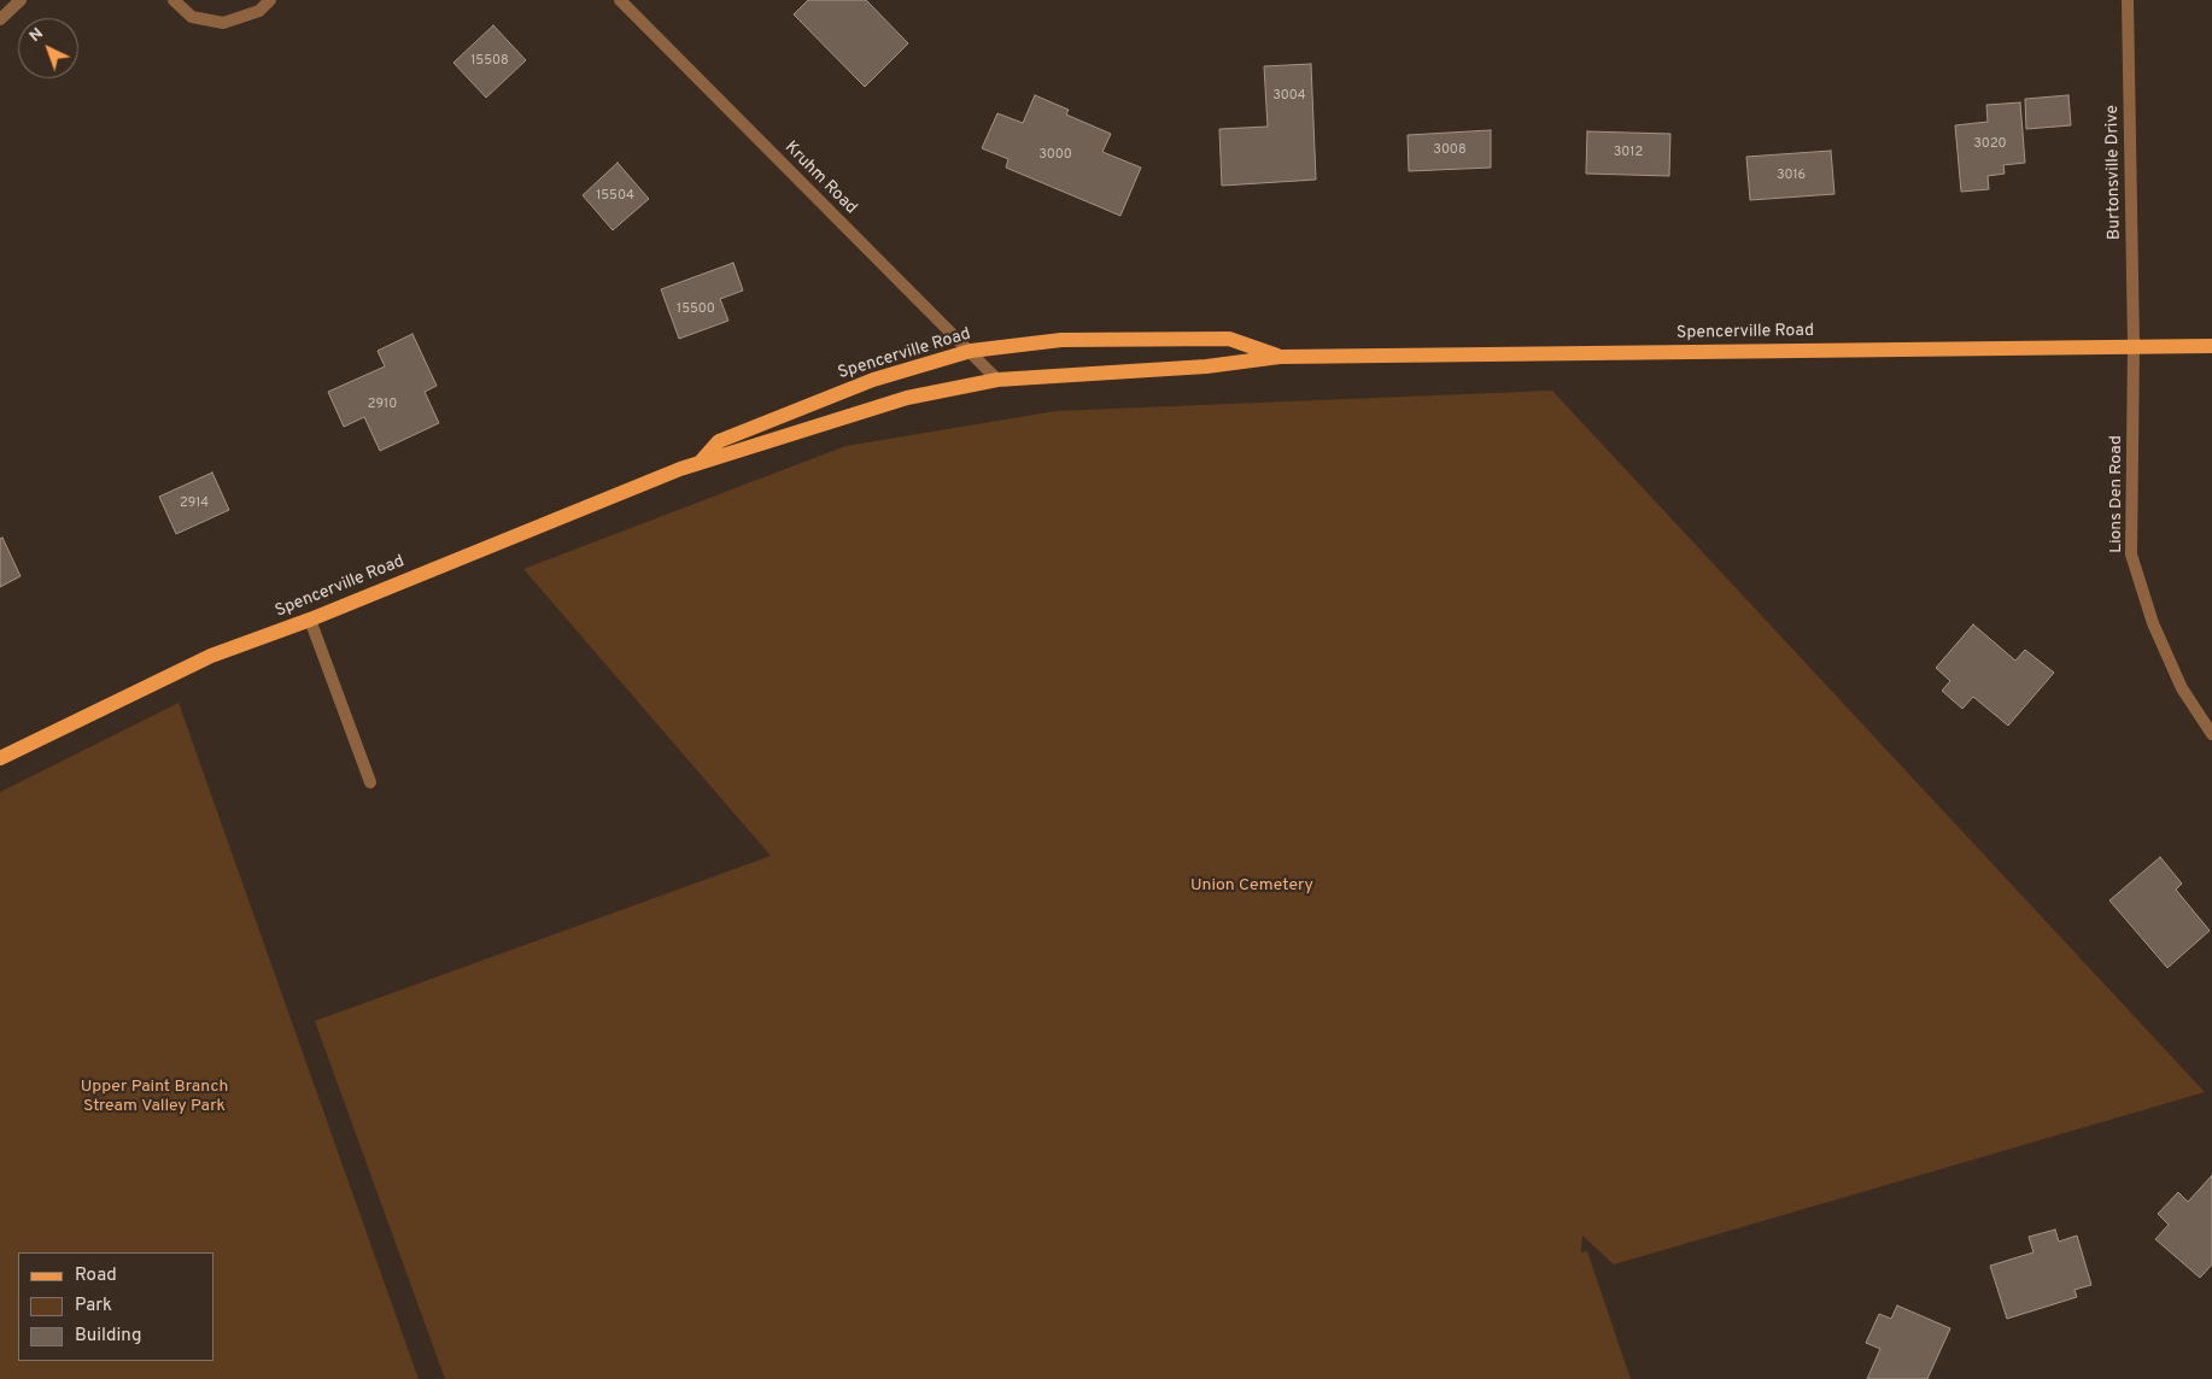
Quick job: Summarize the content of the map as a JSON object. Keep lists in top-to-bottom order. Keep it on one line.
{"streets":{"main road":["Spencerville Road"],"street":["Burtonsville Drive","Kruhm Road","Lions Den Road"]},"crossings":[["Burtonsville Drive","Spencerville Road"],["Burtonsville Drive","Lions Den Road"],["Kruhm Road","Spencerville Road"],["Spencerville Road","Lions Den Road"]],"parks":["Union Cemetery","Upper Paint Branch Stream Valley Park"],"house_numbers":["15508","3004","3020","3008","3012","3000","3016","15504","15500","2910","2914"],"legend":["Road","Park","Building"],"north":"top left"}
